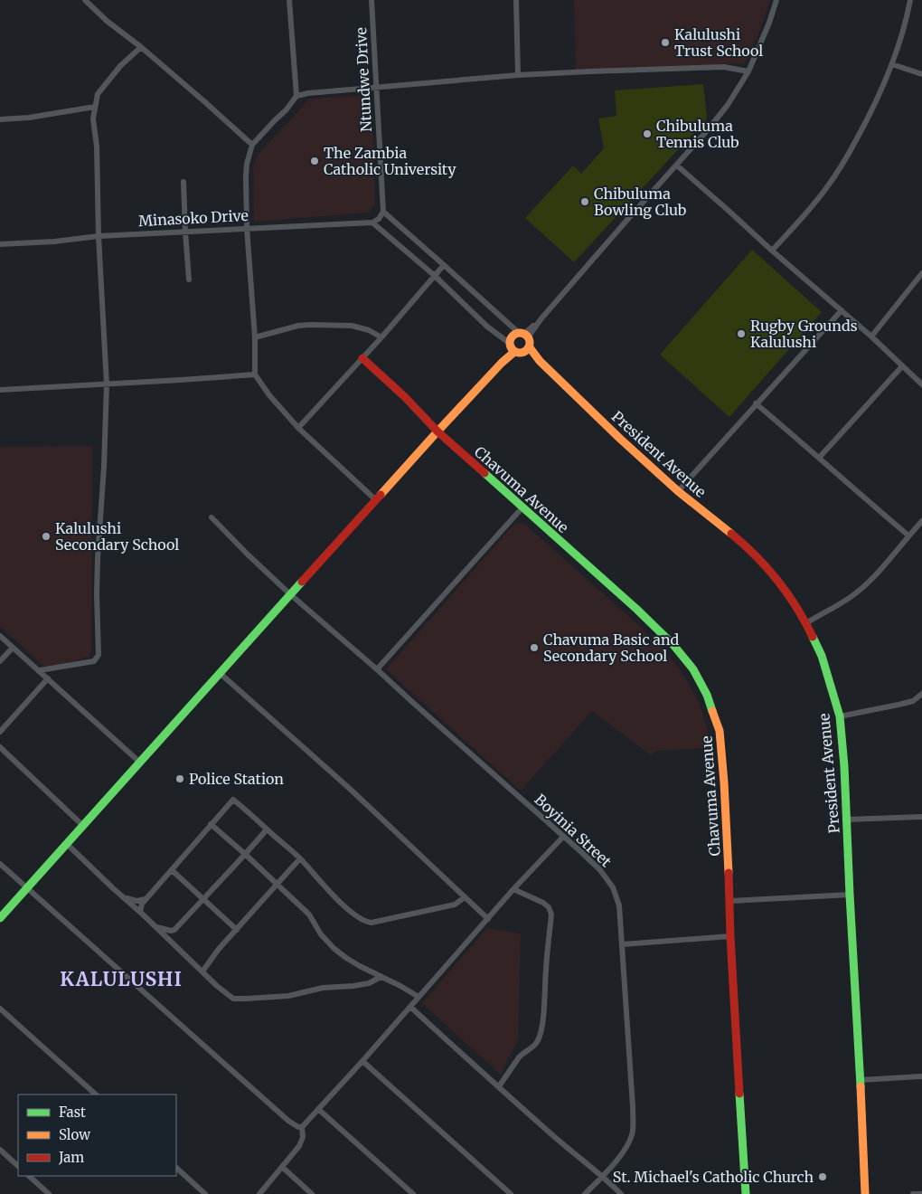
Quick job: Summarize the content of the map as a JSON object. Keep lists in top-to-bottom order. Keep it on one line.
{"streets":{"street":["Ntundwe Drive","Minasoko Drive","President Avenue","Chavuma Avenue","Boyinia Street"]},"districts":["KALULUSHI"],"places":["Kalulushi Trust School","Chibuluma Tennis Club","The Zambia Catholic University","Chibuluma Bowling Club","Rugby Grounds Kalulushi","Kalulushi Secondary School","Chavuma Basic and Secondary School","Police Station","St. Michael's Catholic Church"],"legend":["Fast","Slow","Jam"]}
